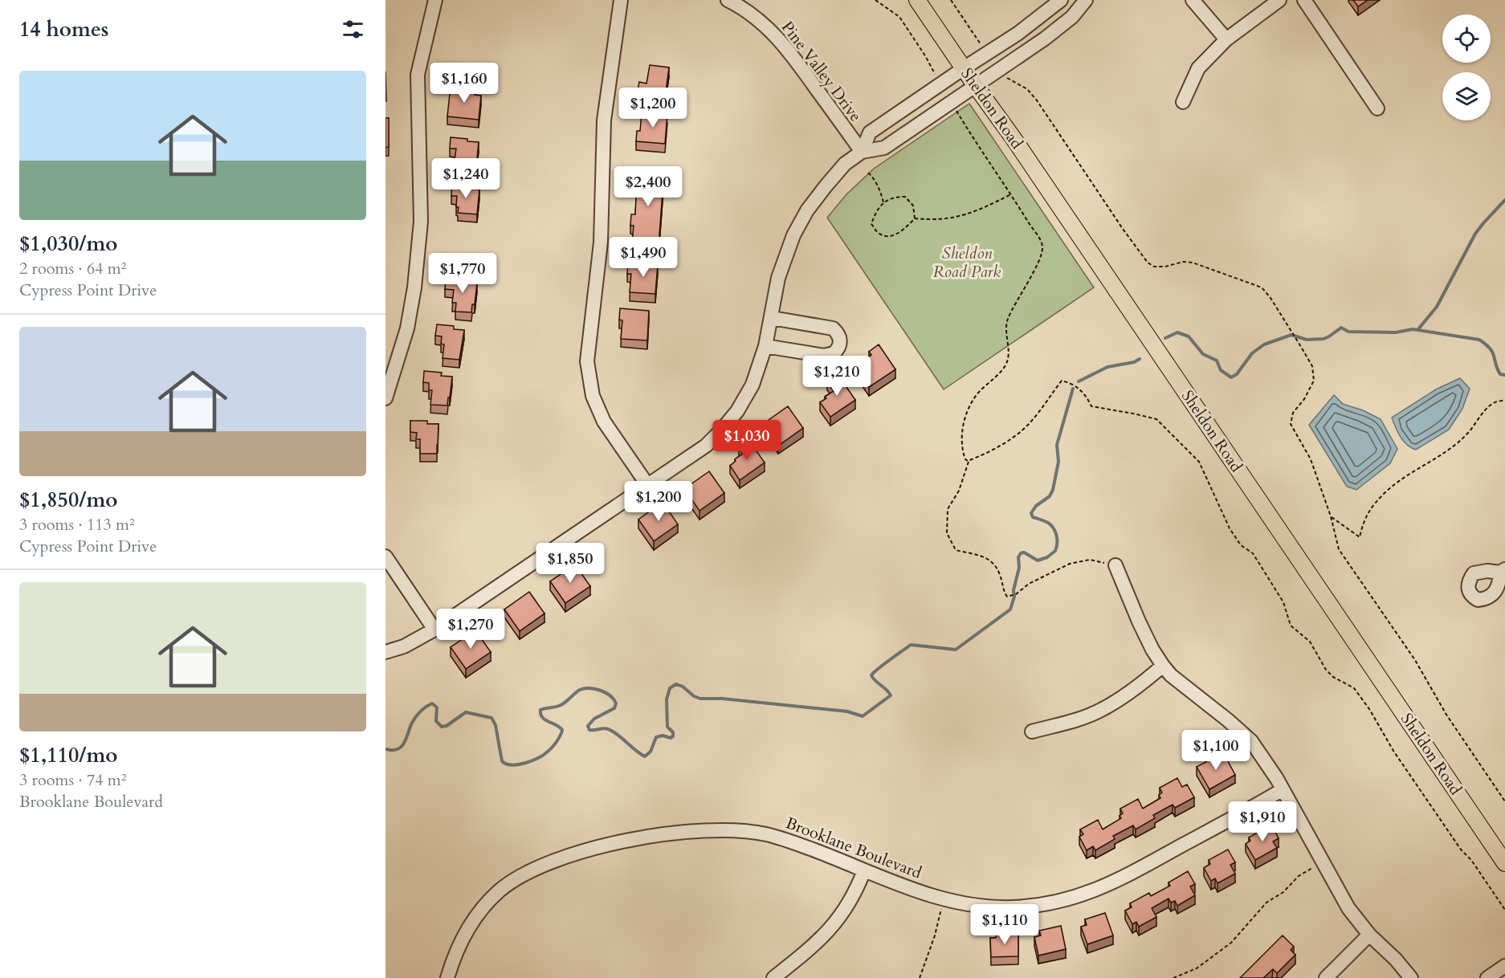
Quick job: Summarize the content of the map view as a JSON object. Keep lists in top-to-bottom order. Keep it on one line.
{"streets":{"main road":["Sheldon Road"],"street":["Pine Valley Drive","Brooklane Boulevard"]},"parks":["Sheldon Road Park"],"page":{"heading":"14 homes","list":[{"name":"$1,030/mo","note":"2 rooms · 64 m² · Cypress Point Drive"},{"name":"$1,850/mo","note":"3 rooms · 113 m² · Cypress Point Drive"},{"name":"$1,110/mo","note":"3 rooms · 74 m² · Brooklane Boulevard"}],"price":["$1,160","$1,200","$1,240","$2,400","$1,490","$1,770","$1,210","$1,030","$1,200","$1,850","$1,270","$1,100","$1,910","$1,110"]}}
